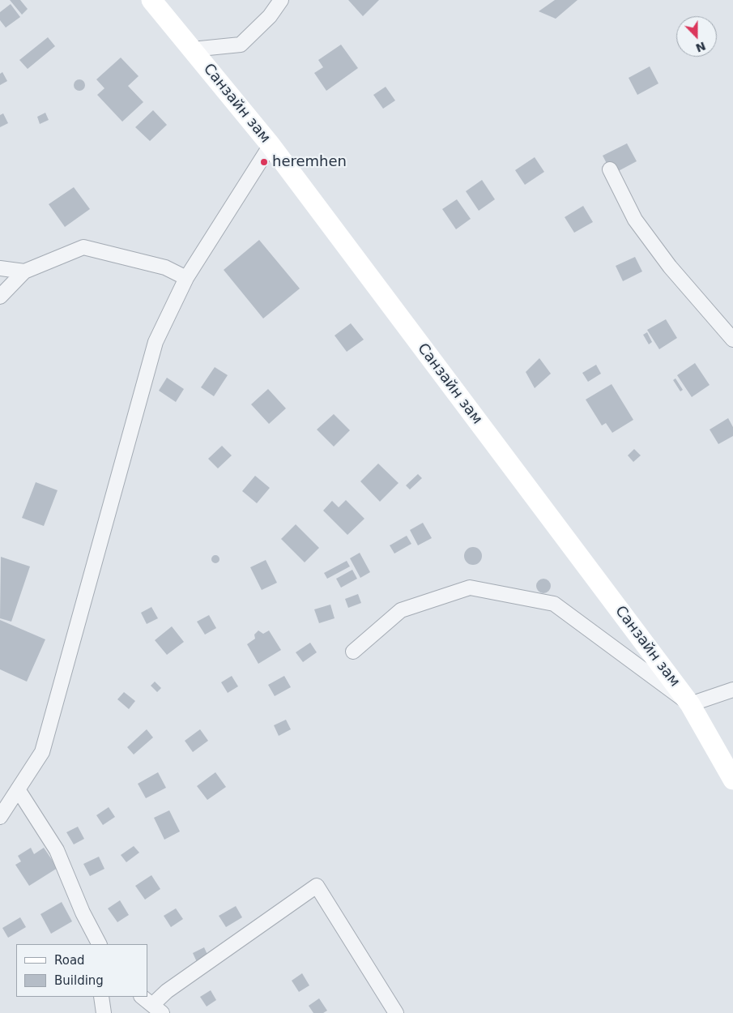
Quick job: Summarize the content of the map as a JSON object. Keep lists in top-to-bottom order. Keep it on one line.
{"streets":{"main road":["Санзайн зам"]},"places":["heremhen"],"legend":["Road","Building"],"north":"bottom"}
